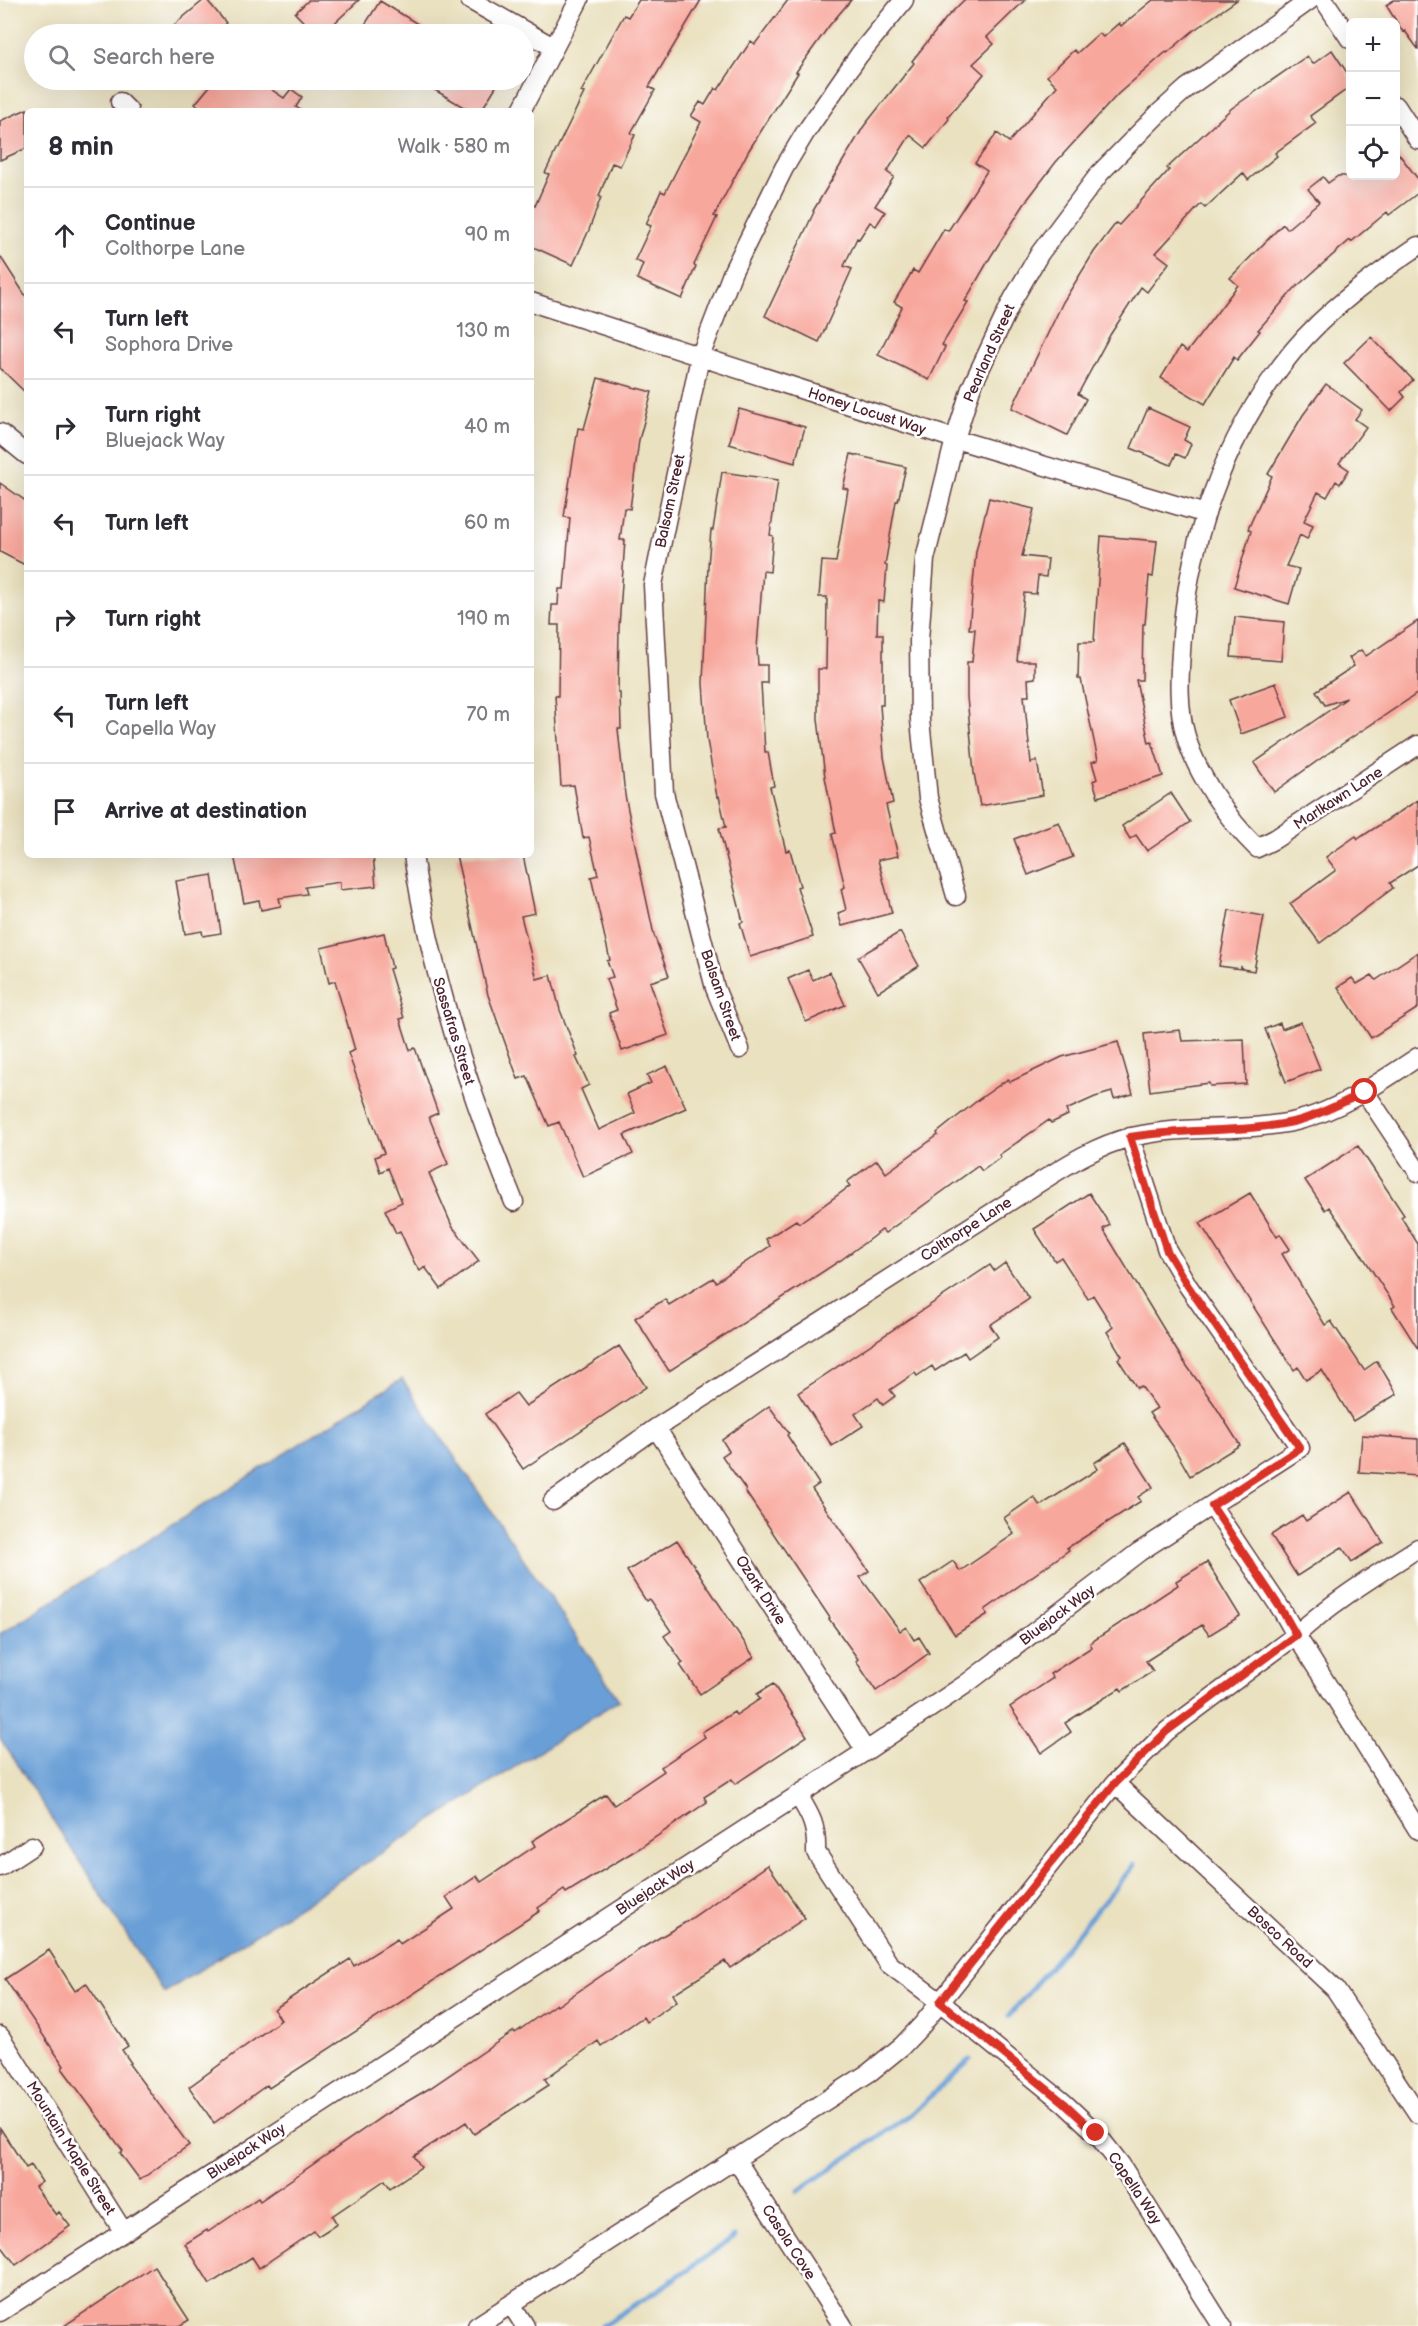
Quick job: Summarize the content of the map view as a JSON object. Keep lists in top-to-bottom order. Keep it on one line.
{"streets":{"street":["Pearland Street","Honey Locust Way","Balsam Street","Marlkawn Lane","Sassafras Street","Colthorpe Lane","Ozark Drive","Bluejack Way","Bosco Road","Mountain Maple Street","Capella Way","Casola Cove"]},"crossings":[["Pearland Street","Honey Locust Way"],["Honey Locust Way","Balsam Street"],["Honey Locust Way","Marlkawn Lane"],["Colthorpe Lane","Ozark Drive"],["Colthorpe Lane","Bluejack Way"],["Ozark Drive","Bluejack Way"],["Bluejack Way","Mountain Maple Street"],["Bluejack Way","Capella Way"]],"page":{"map_buttons":["+","−"],"search":"Search here","heading":["8 min","Walk · 580 m"],"list":[["Continue","Colthorpe Lane","90 m"],["Turn left","Sophora Drive","130 m"],["Turn right","Bluejack Way","40 m"],["Turn left","60 m"],["Turn right","190 m"],["Turn left","Capella Way","70 m"],"Arrive at destination"]}}
